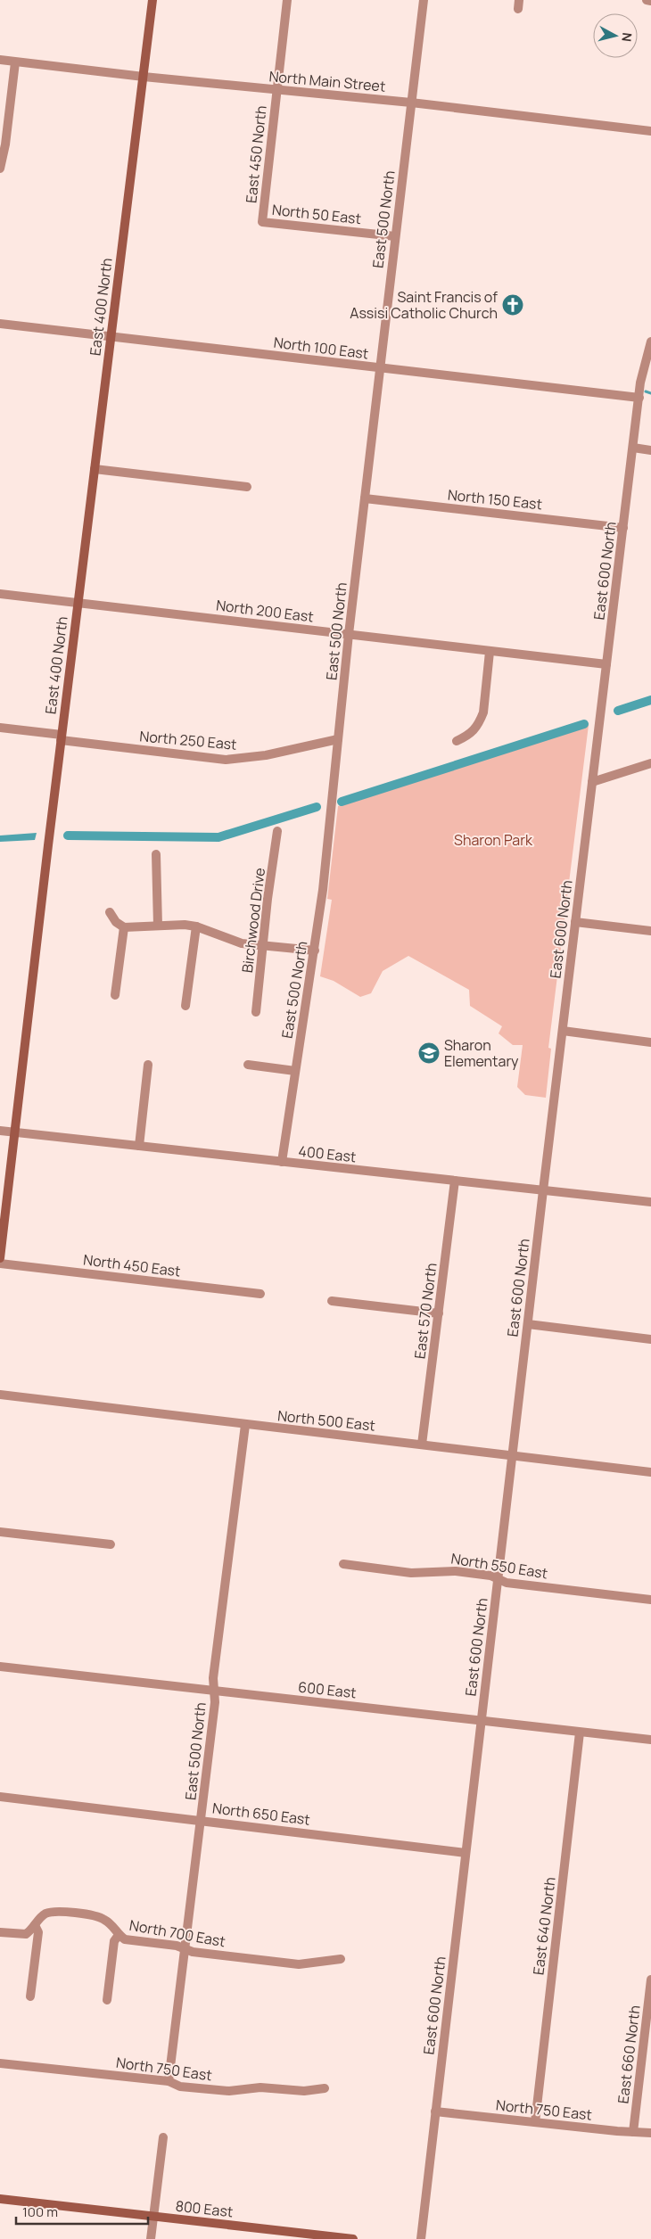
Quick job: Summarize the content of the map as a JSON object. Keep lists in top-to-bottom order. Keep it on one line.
{"streets":{"main road":["East 400 North","800 East"],"street":["North Main Street","East 450 North","North 50 East","East 500 North","North 100 East","North 150 East","East 600 North","North 200 East","North 250 East","Birchwood Drive","400 East","North 450 East","East 570 North","North 500 East","North 550 East","600 East","North 650 East","East 640 North","North 700 East","East 660 North","North 750 East"]},"crossings":[["North Main Street","East 450 North"],["North Main Street","East 500 North"],["North Main Street","East 400 North"],["East 450 North","North 50 East"],["North 50 East","East 500 North"],["East 500 North","North 100 East"],["East 500 North","North 150 East"],["East 500 North","North 200 East"],["East 500 North","North 250 East"],["East 500 North","400 East"],["East 500 North","North 500 East"],["East 500 North","600 East"],["East 500 North","North 650 East"],["East 500 North","North 700 East"],["East 500 North","North 750 East"],["East 400 North","North 100 East"],["East 400 North","North 200 East"],["East 400 North","North 250 East"],["East 400 North","400 East"],["North 100 East","East 600 North"],["North 150 East","East 600 North"],["East 600 North","North 200 East"],["East 600 North","400 East"],["East 600 North","North 500 East"],["East 600 North","North 550 East"],["East 600 North","600 East"],["East 600 North","North 650 East"],["East 600 North","North 750 East"],["400 East","East 570 North"],["East 570 North","North 500 East"],["600 East","East 640 North"],["East 640 North","North 750 East"],["East 660 North","North 750 East"]],"parks":["Sharon Park"],"places":{"church":["Saint Francis of Assisi Catholic Church"],"school or university":["Sharon Elementary"]},"scale_bar":"100 m","north":"right"}
